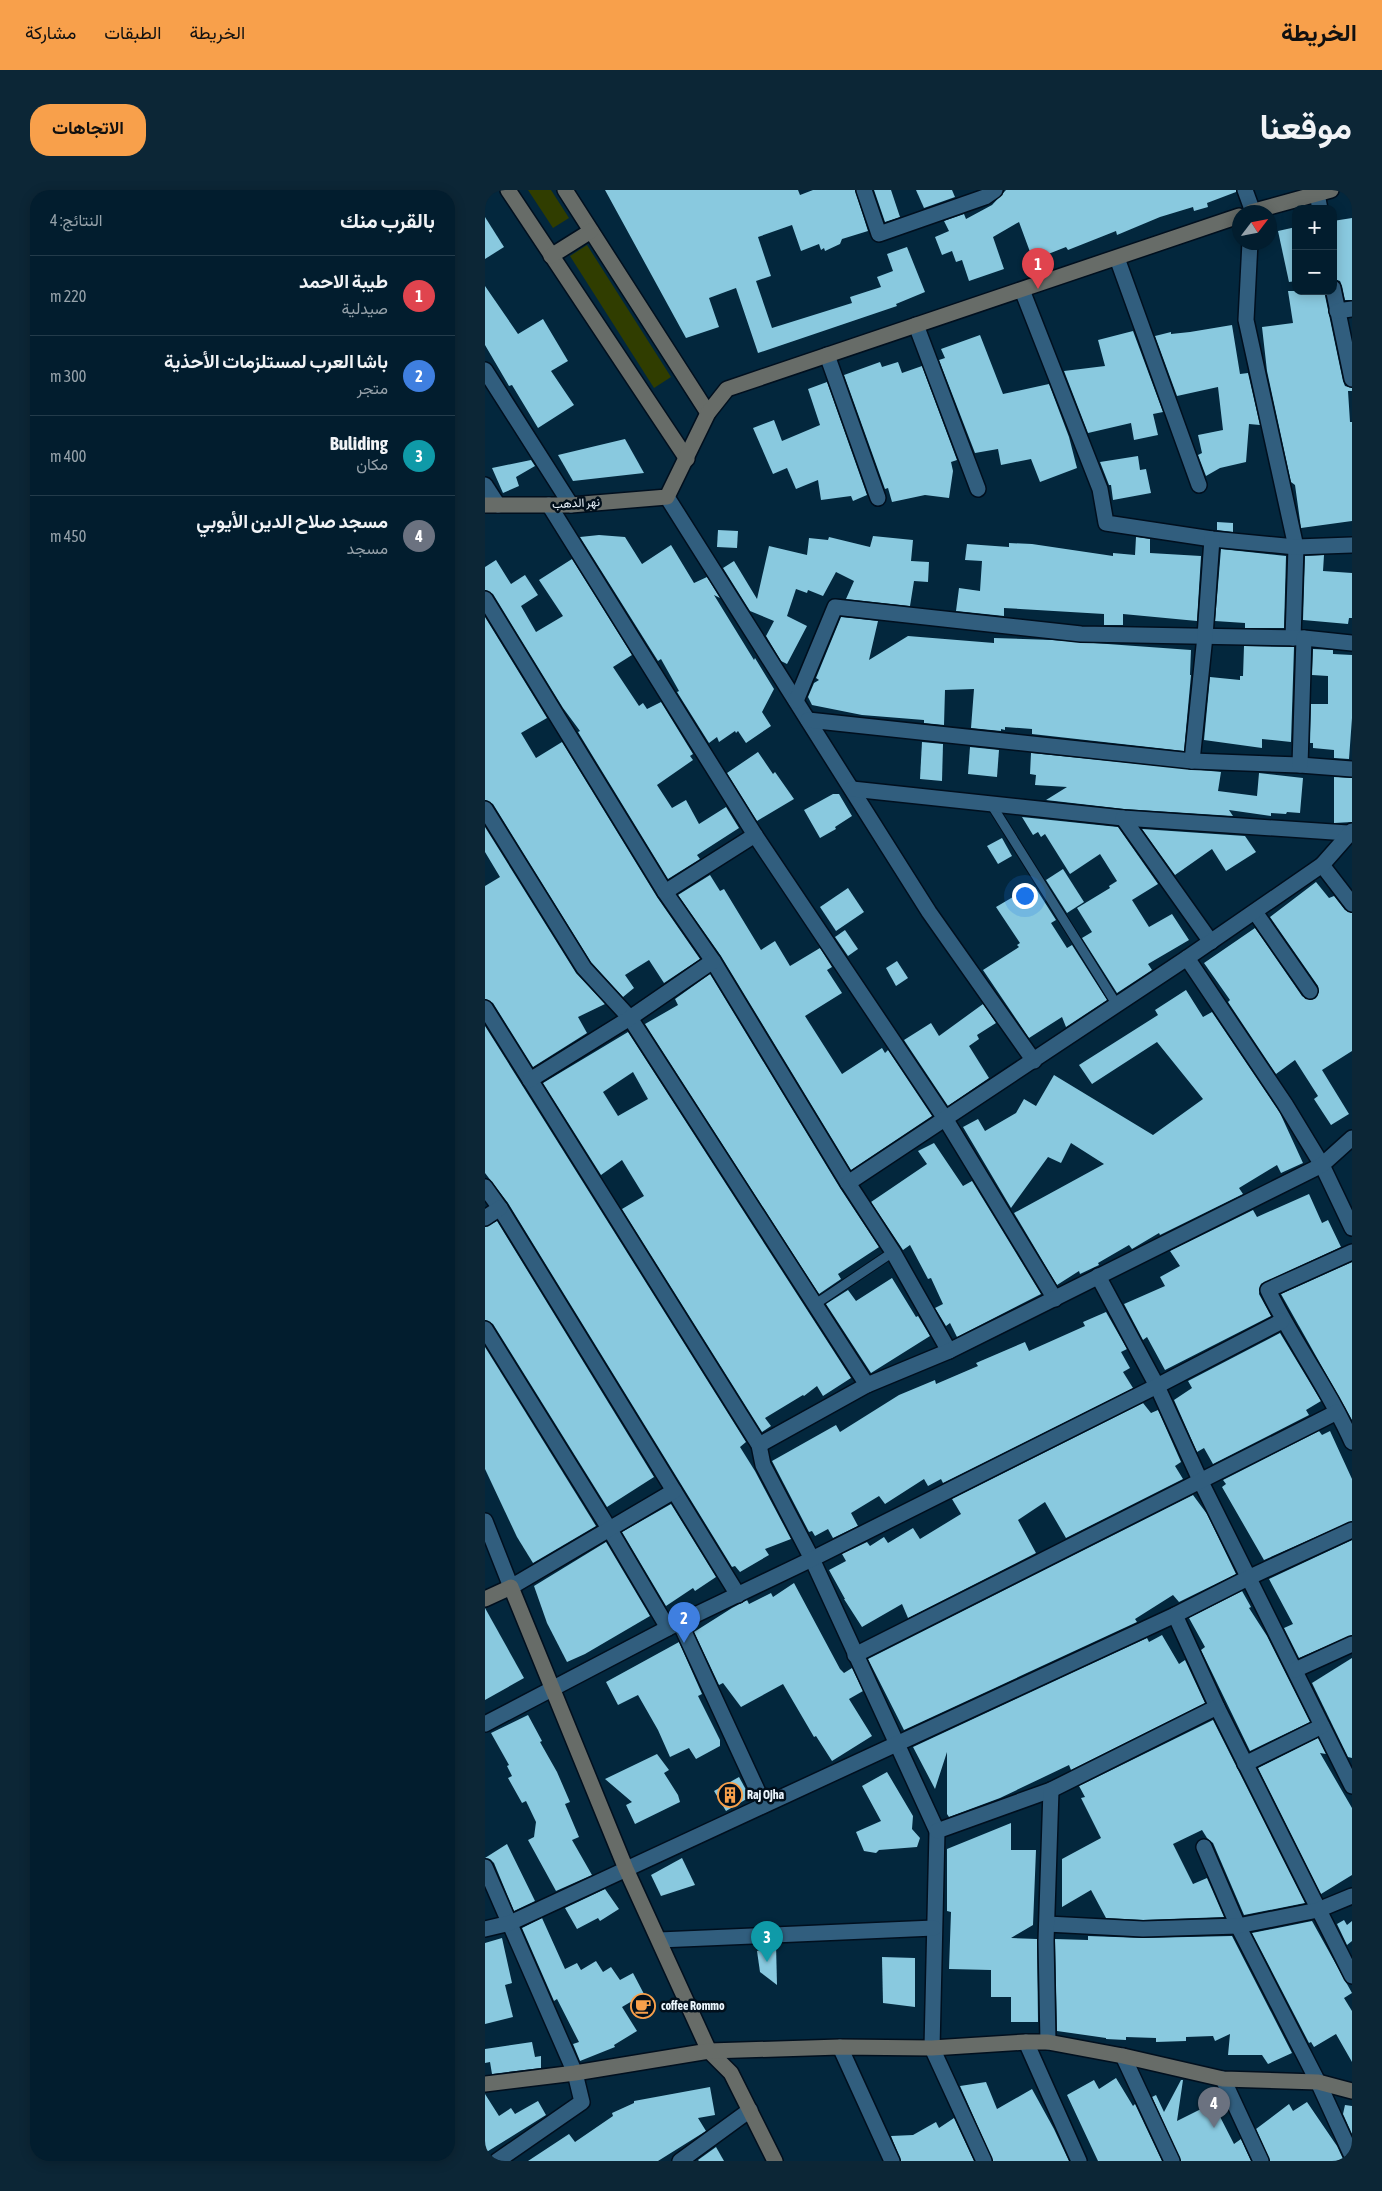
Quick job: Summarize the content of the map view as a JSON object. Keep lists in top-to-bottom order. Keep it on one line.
{"streets":{"street":["نهر الدهب"]},"places":{"building":["Raj Ojha"],"cafe":["coffee Rommo"]},"north":"top right","page":{"header":"الخريطة","nav":["الخريطة","الطبقات","مشاركة"],"title":"موقعنا","buttons":"الاتجاهات","heading":["بالقرب منك","النتائج: 4"],"map_buttons":["+","−"],"pins":["1","2","3","4"],"list":[{"mark":"1","name":"طيبة الاحمد","note":"صيدلية","value":"220 m"},{"mark":"2","name":"باشا العرب لمستلزمات الأحذية","note":"متجر","value":"300 m"},{"mark":"3","name":"Buliding","note":"مكان","value":"400 m"},{"mark":"4","name":"مسجد صلاح الدين الأيوبي","note":"مسجد","value":"450 m"}]}}
